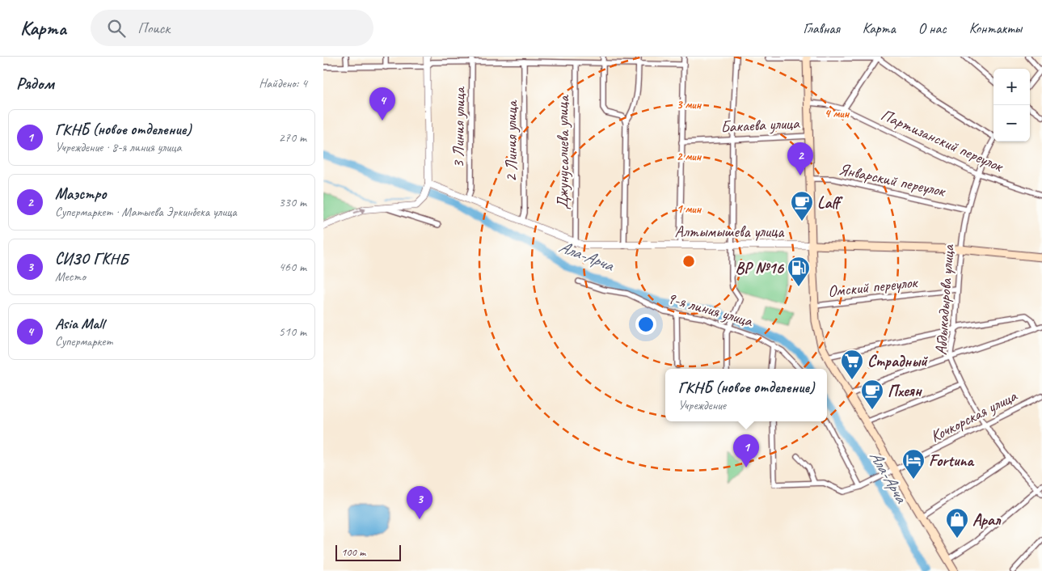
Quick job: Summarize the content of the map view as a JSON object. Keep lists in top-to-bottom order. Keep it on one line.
{"streets":{"main road":["Бакаева улица","Алтымышева улица"],"street":["3 Линия улица","Партизанский переулок","2 Линия улица","Джунусалиева улица","Январский переулок","Омский переулок","Абдыкадырова улица","9-я линия улица","Кочкорская улица"]},"crossings":[["Бакаева улица","Партизанский переулок"],["3 Линия улица","Алтымышева улица"],["Партизанский переулок","Абдыкадырова улица"],["2 Линия улица","Алтымышева улица"],["Джунусалиева улица","Алтымышева улица"],["Январский переулок","Абдыкадырова улица"],["Алтымышева улица","Абдыкадырова улица"],["Омский переулок","Абдыкадырова улица"],["Абдыкадырова улица","Кочкорская улица"]],"water":["Ала-Арча"],"places":{"cafe":["Laff","Пхеян"],"fuel station":["BP №16"],"supermarket":["Страдный"],"hotel":["Fortuna"],"shop":["Арал"]},"scale_bar":"100 m","page":{"header":"Карта","search":"Поиск","nav":["Главная","Карта","О нас","Контакты"],"heading":["Рядом","Найдено: 4"],"map_buttons":["+","−"],"pins":["4","2","1","3"],"list":[{"mark":"1","name":"ГКНБ (новое отделение)","note":"Учреждение · 8-я линия улица","value":"270 m"},{"mark":"2","name":"Маэстро","note":"Супермаркет · Матыева Эркинбека улица","value":"330 m"},{"mark":"3","name":"СИЗО ГКНБ","note":"Место","value":"460 m"},{"mark":"4","name":"Asia Mall","note":"Супермаркет","value":"510 m"}],"popup":["ГКНБ (новое отделение)","Учреждение"],"scale":"100 m"},"rings":["3 мин","4 мин","2 мин","1 мин"]}
